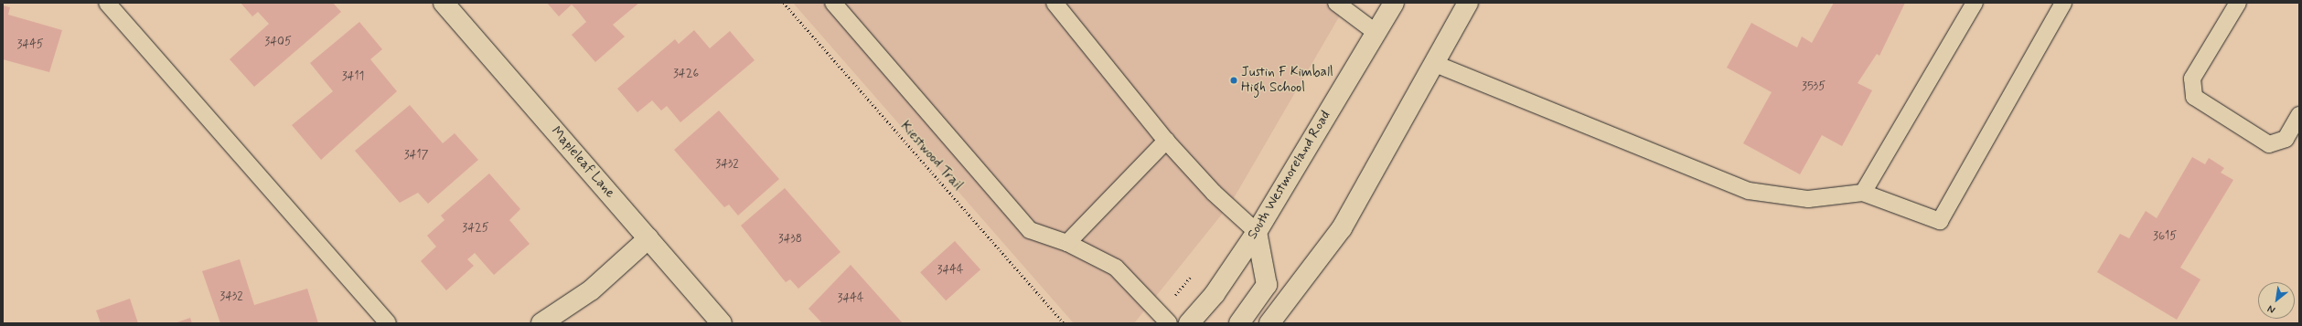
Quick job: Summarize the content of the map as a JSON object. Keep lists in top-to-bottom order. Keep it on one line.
{"streets":{"main road":["Mapleleaf Lane","South Westmoreland Road"],"path":["Kiestwood Trail"]},"places":["Justin F Kimball High School"],"house_numbers":["3405","3445","3426","3411","3535","3417","3432","3425","3615","3438","3444","3432","3444"],"north":"bottom left"}
